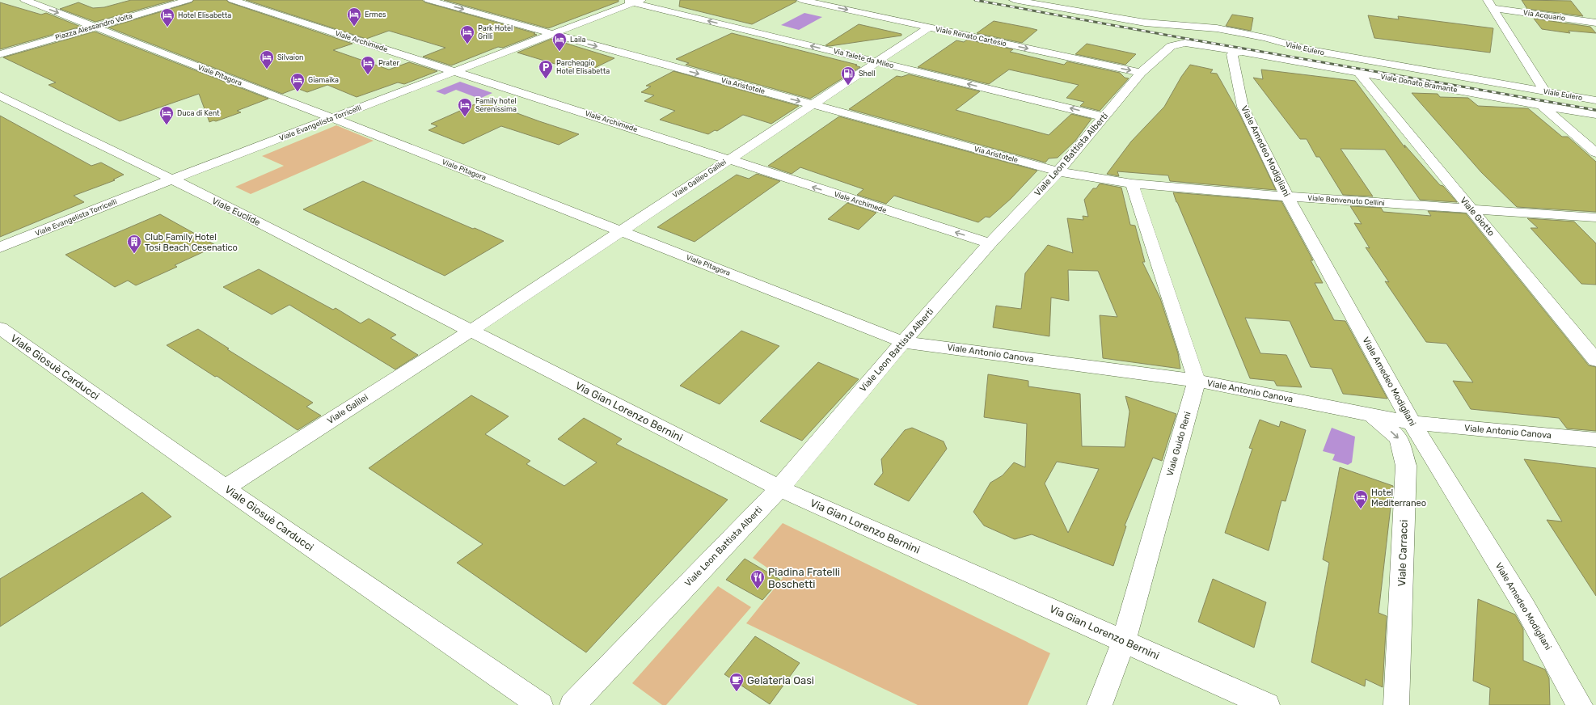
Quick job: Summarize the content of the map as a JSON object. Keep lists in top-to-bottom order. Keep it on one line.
{"streets":{"street":["Via Acquario","Piazza Alessandro Volta","Viale Renato Cartesio","Viale Archimede","Viale Eulero","Via Talete da Mileo","Viale Pitagora","Viale Donato Bramante","Via Aristotele","Viale Evangelista Torricelli","Viale Amedeo Modigliani","Viale Leon Battista Alberti","Viale Galileo Galilei","Viale Benvenuto Cellini","Viale Euclide","Viale Giotto","Viale Antonio Canova","Viale Giosuè Carducci","Viale Galilei","Via Gian Lorenzo Bernini","Viale Guido Reni","Viale Carracci"]},"crossings":[["Piazza Alessandro Volta","Viale Pitagora"],["Viale Renato Cartesio","Viale Leon Battista Alberti"],["Viale Renato Cartesio","Viale Galileo Galilei"],["Viale Archimede","Viale Evangelista Torricelli"],["Viale Archimede","Viale Leon Battista Alberti"],["Viale Archimede","Viale Galileo Galilei"],["Via Talete da Mileo","Viale Evangelista Torricelli"],["Via Talete da Mileo","Viale Leon Battista Alberti"],["Via Talete da Mileo","Viale Galileo Galilei"],["Viale Pitagora","Viale Evangelista Torricelli"],["Viale Pitagora","Viale Leon Battista Alberti"],["Viale Pitagora","Viale Galileo Galilei"],["Viale Pitagora","Viale Antonio Canova"],["Viale Donato Bramante","Viale Amedeo Modigliani"],["Viale Donato Bramante","Viale Leon Battista Alberti"],["Viale Donato Bramante","Viale Giotto"],["Via Aristotele","Viale Evangelista Torricelli"],["Via Aristotele","Viale Leon Battista Alberti"],["Via Aristotele","Viale Galileo Galilei"],["Via Aristotele","Viale Benvenuto Cellini"],["Viale Evangelista Torricelli","Viale Euclide"],["Viale Amedeo Modigliani","Viale Leon Battista Alberti"],["Viale Amedeo Modigliani","Viale Benvenuto Cellini"],["Viale Amedeo Modigliani","Viale Antonio Canova"],["Viale Leon Battista Alberti","Viale Benvenuto Cellini"],["Viale Leon Battista Alberti","Viale Antonio Canova"],["Viale Leon Battista Alberti","Via Gian Lorenzo Bernini"],["Viale Galileo Galilei","Viale Euclide"],["Viale Galileo Galilei","Viale Galilei"],["Viale Galileo Galilei","Via Gian Lorenzo Bernini"],["Viale Benvenuto Cellini","Viale Giotto"],["Viale Euclide","Viale Galilei"],["Viale Euclide","Via Gian Lorenzo Bernini"],["Viale Antonio Canova","Viale Guido Reni"],["Viale Antonio Canova","Viale Carracci"],["Viale Giosuè Carducci","Viale Galilei"],["Viale Galilei","Via Gian Lorenzo Bernini"],["Via Gian Lorenzo Bernini","Viale Guido Reni"]],"one_way":["Viale Renato Cartesio","Via Talete da Mileo","Via Aristotele","Viale Carracci"],"places":{"hotel":["Ermes","Hotel Elisabetta","Park Hotel Grilli","Laila","Silvaion","Prater","Giamaika","Family hotel Serenissima","Duca di Kent","Hotel Mediterraneo"],"parking":["Parcheggio Hotel Elisabetta"],"fuel station":["Shell"],"building":["Club Family Hotel Tosi Beach Cesenatico"],"restaurant":["Piadina Fratelli Boschetti"],"cafe":["Gelateria Oasi"]}}
